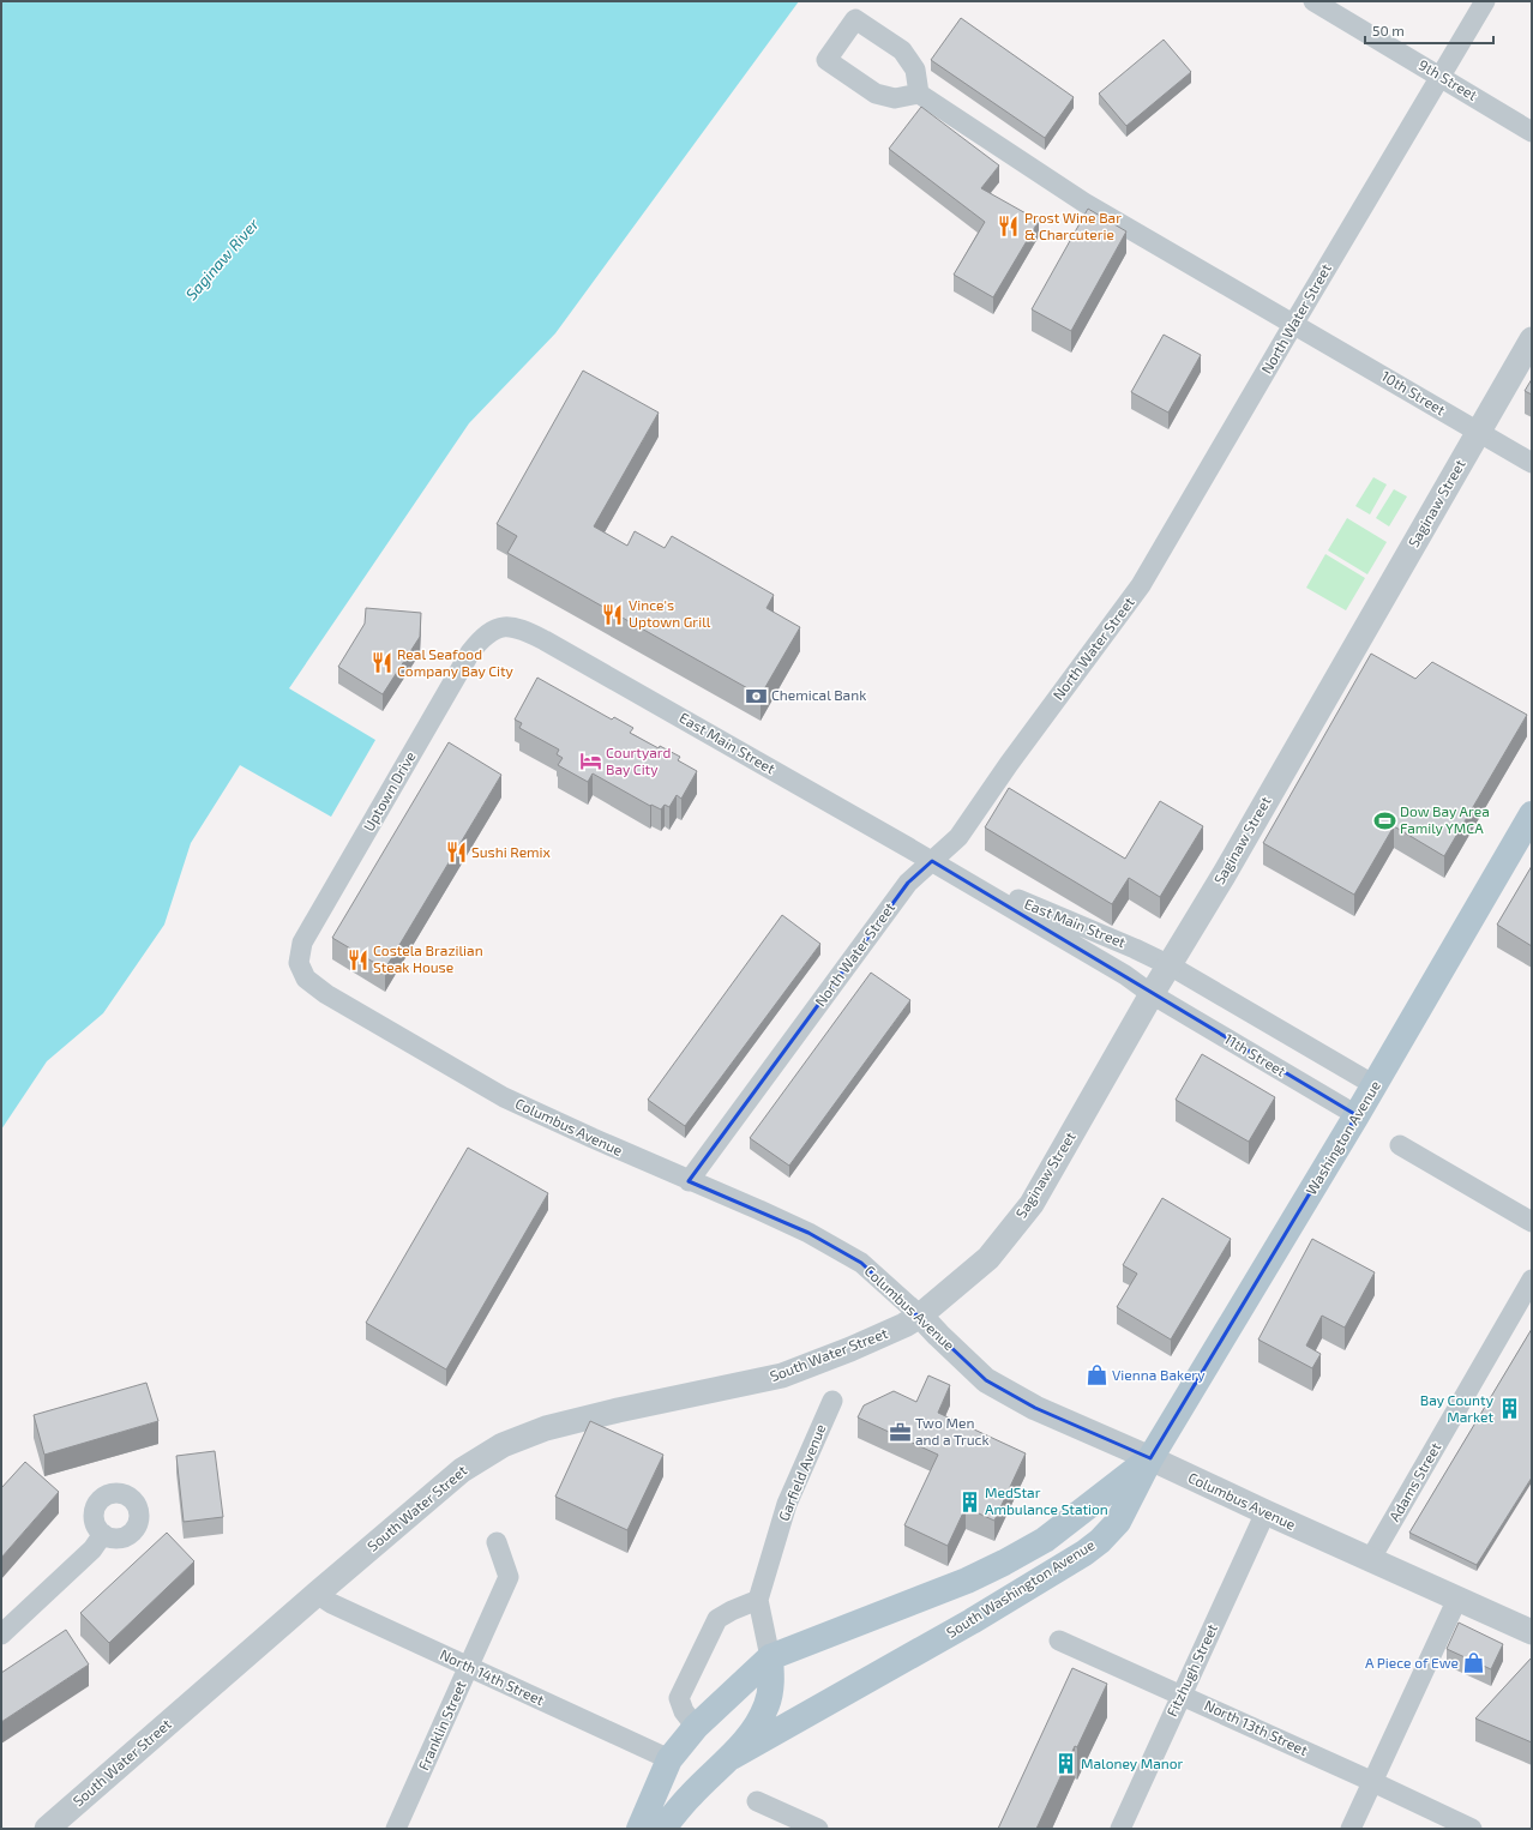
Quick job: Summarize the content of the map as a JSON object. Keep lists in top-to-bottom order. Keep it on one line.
{"streets":{"main road":["Washington Avenue","South Washington Avenue"],"street":["9th Street","North Water Street","10th Street","Saginaw Street","East Main Street","Uptown Drive","11th Street","Columbus Avenue","South Water Street","Garfield Avenue","Adams Street","Fitzhugh Street","North 14th Street","Franklin Street","North 13th Street"]},"crossings":[["9th Street","North Water Street"],["North Water Street","10th Street"],["North Water Street","East Main Street"],["North Water Street","Columbus Avenue"],["10th Street","Saginaw Street"],["Saginaw Street","East Main Street"],["Saginaw Street","11th Street"],["Saginaw Street","Columbus Avenue"],["Saginaw Street","South Water Street"],["East Main Street","Uptown Drive"],["East Main Street","11th Street"],["East Main Street","Washington Avenue"],["Uptown Drive","Columbus Avenue"],["11th Street","Washington Avenue"],["Columbus Avenue","Washington Avenue"],["Columbus Avenue","South Water Street"],["Columbus Avenue","Adams Street"],["Columbus Avenue","South Washington Avenue"],["Columbus Avenue","Fitzhugh Street"],["Washington Avenue","South Washington Avenue"],["South Water Street","North 14th Street"],["Garfield Avenue","South Washington Avenue"],["Fitzhugh Street","North 13th Street"],["North 14th Street","Franklin Street"]],"water":["Saginaw River"],"places":{"restaurant":["Prost Wine Bar & Charcuterie","Vince's Uptown Grill","Real Seafood Company Bay City","Sushi Remix","Costela Brazilian Steak House"],"bank":["Chemical Bank"],"hotel":["Courtyard Bay City"],"sports":["Dow Bay Area Family YMCA"],"shop":["Vienna Bakery","A Piece of Ewe"],"building":["Bay County Market","MedStar Ambulance Station","Maloney Manor"],"office":["Two Men and a Truck"]},"scale_bar":"50 m"}
